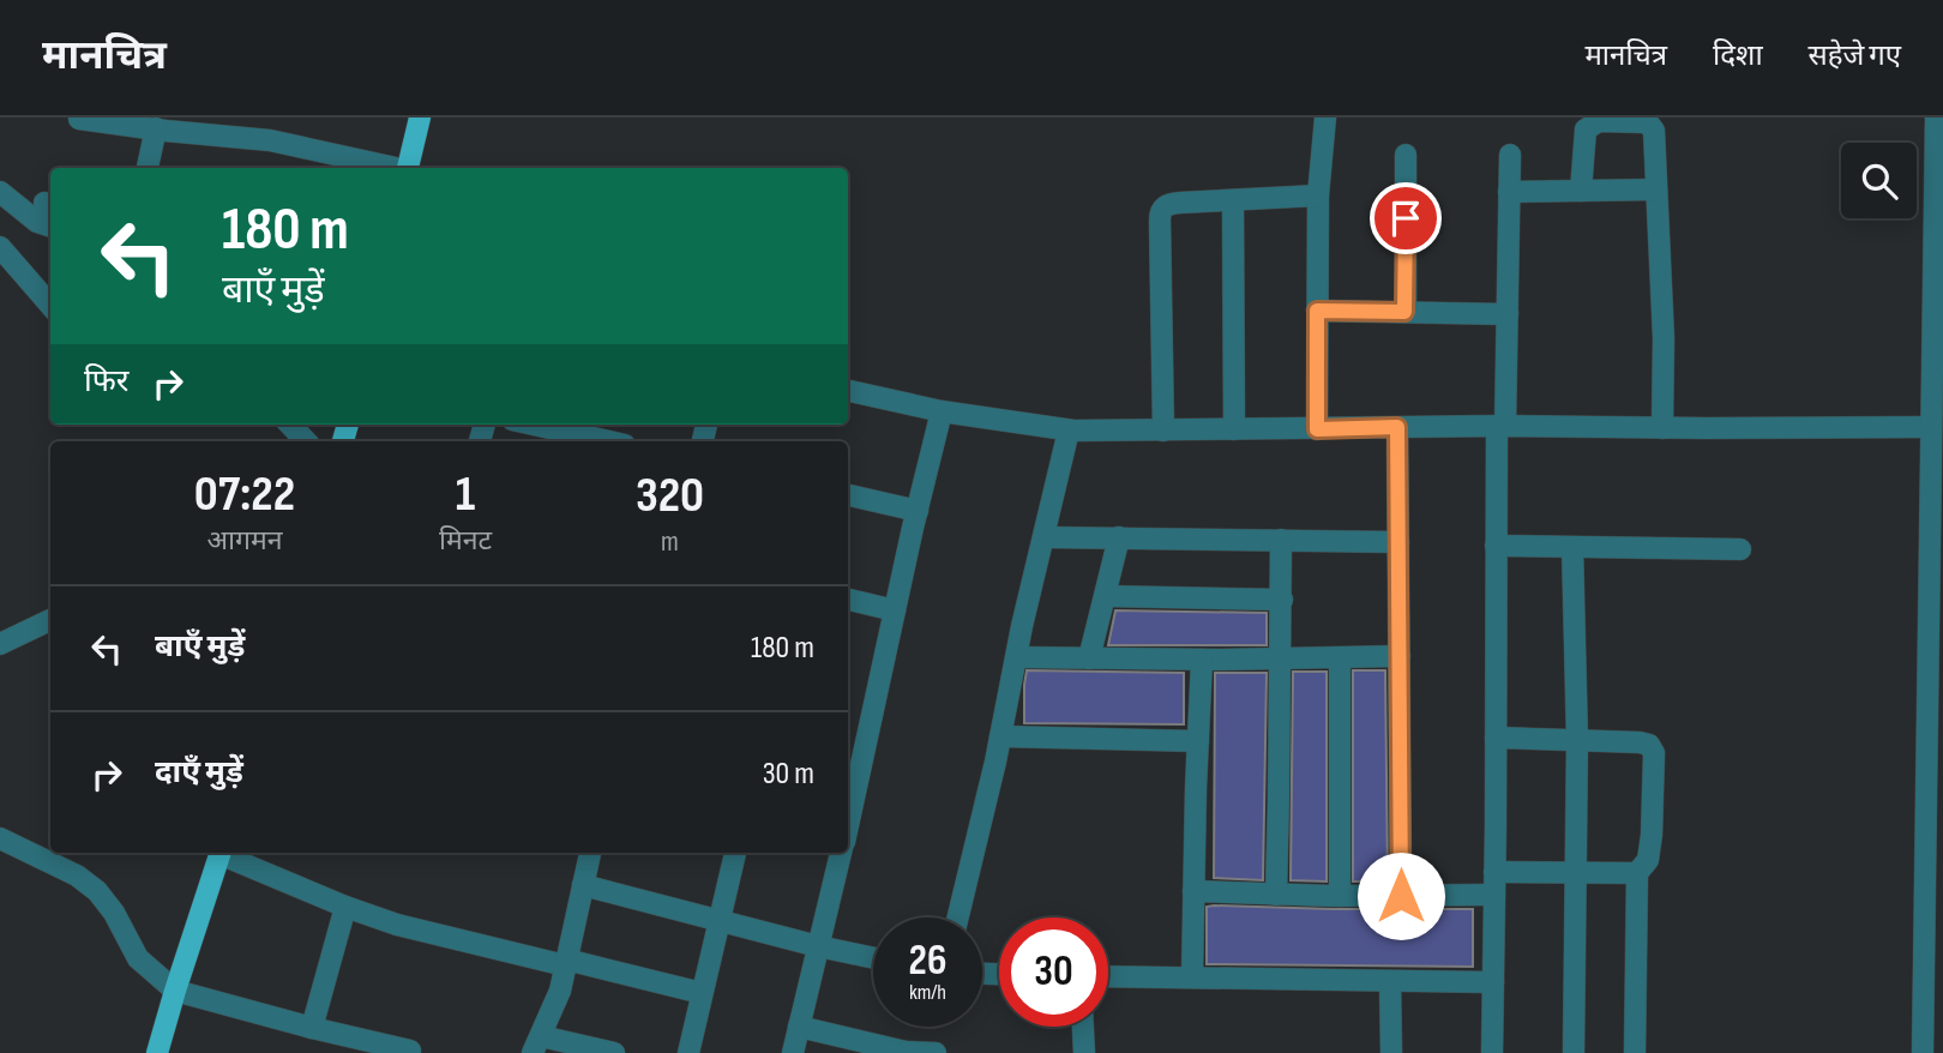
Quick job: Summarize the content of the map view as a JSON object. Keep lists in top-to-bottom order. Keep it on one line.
{"page":{"header":"मानचित्र","nav":["मानचित्र","दिशा","सहेजे गए"],"turn":["180 m","बाएँ मुड़ें"],"then":"फिर","eta":["07:22","आगमन","1","मिनट","320","m"],"list":[{"name":"बाएँ मुड़ें","value":"180 m"},{"name":"दाएँ मुड़ें","value":"30 m"}],"speed":"26 km/h","limit":"30"}}
